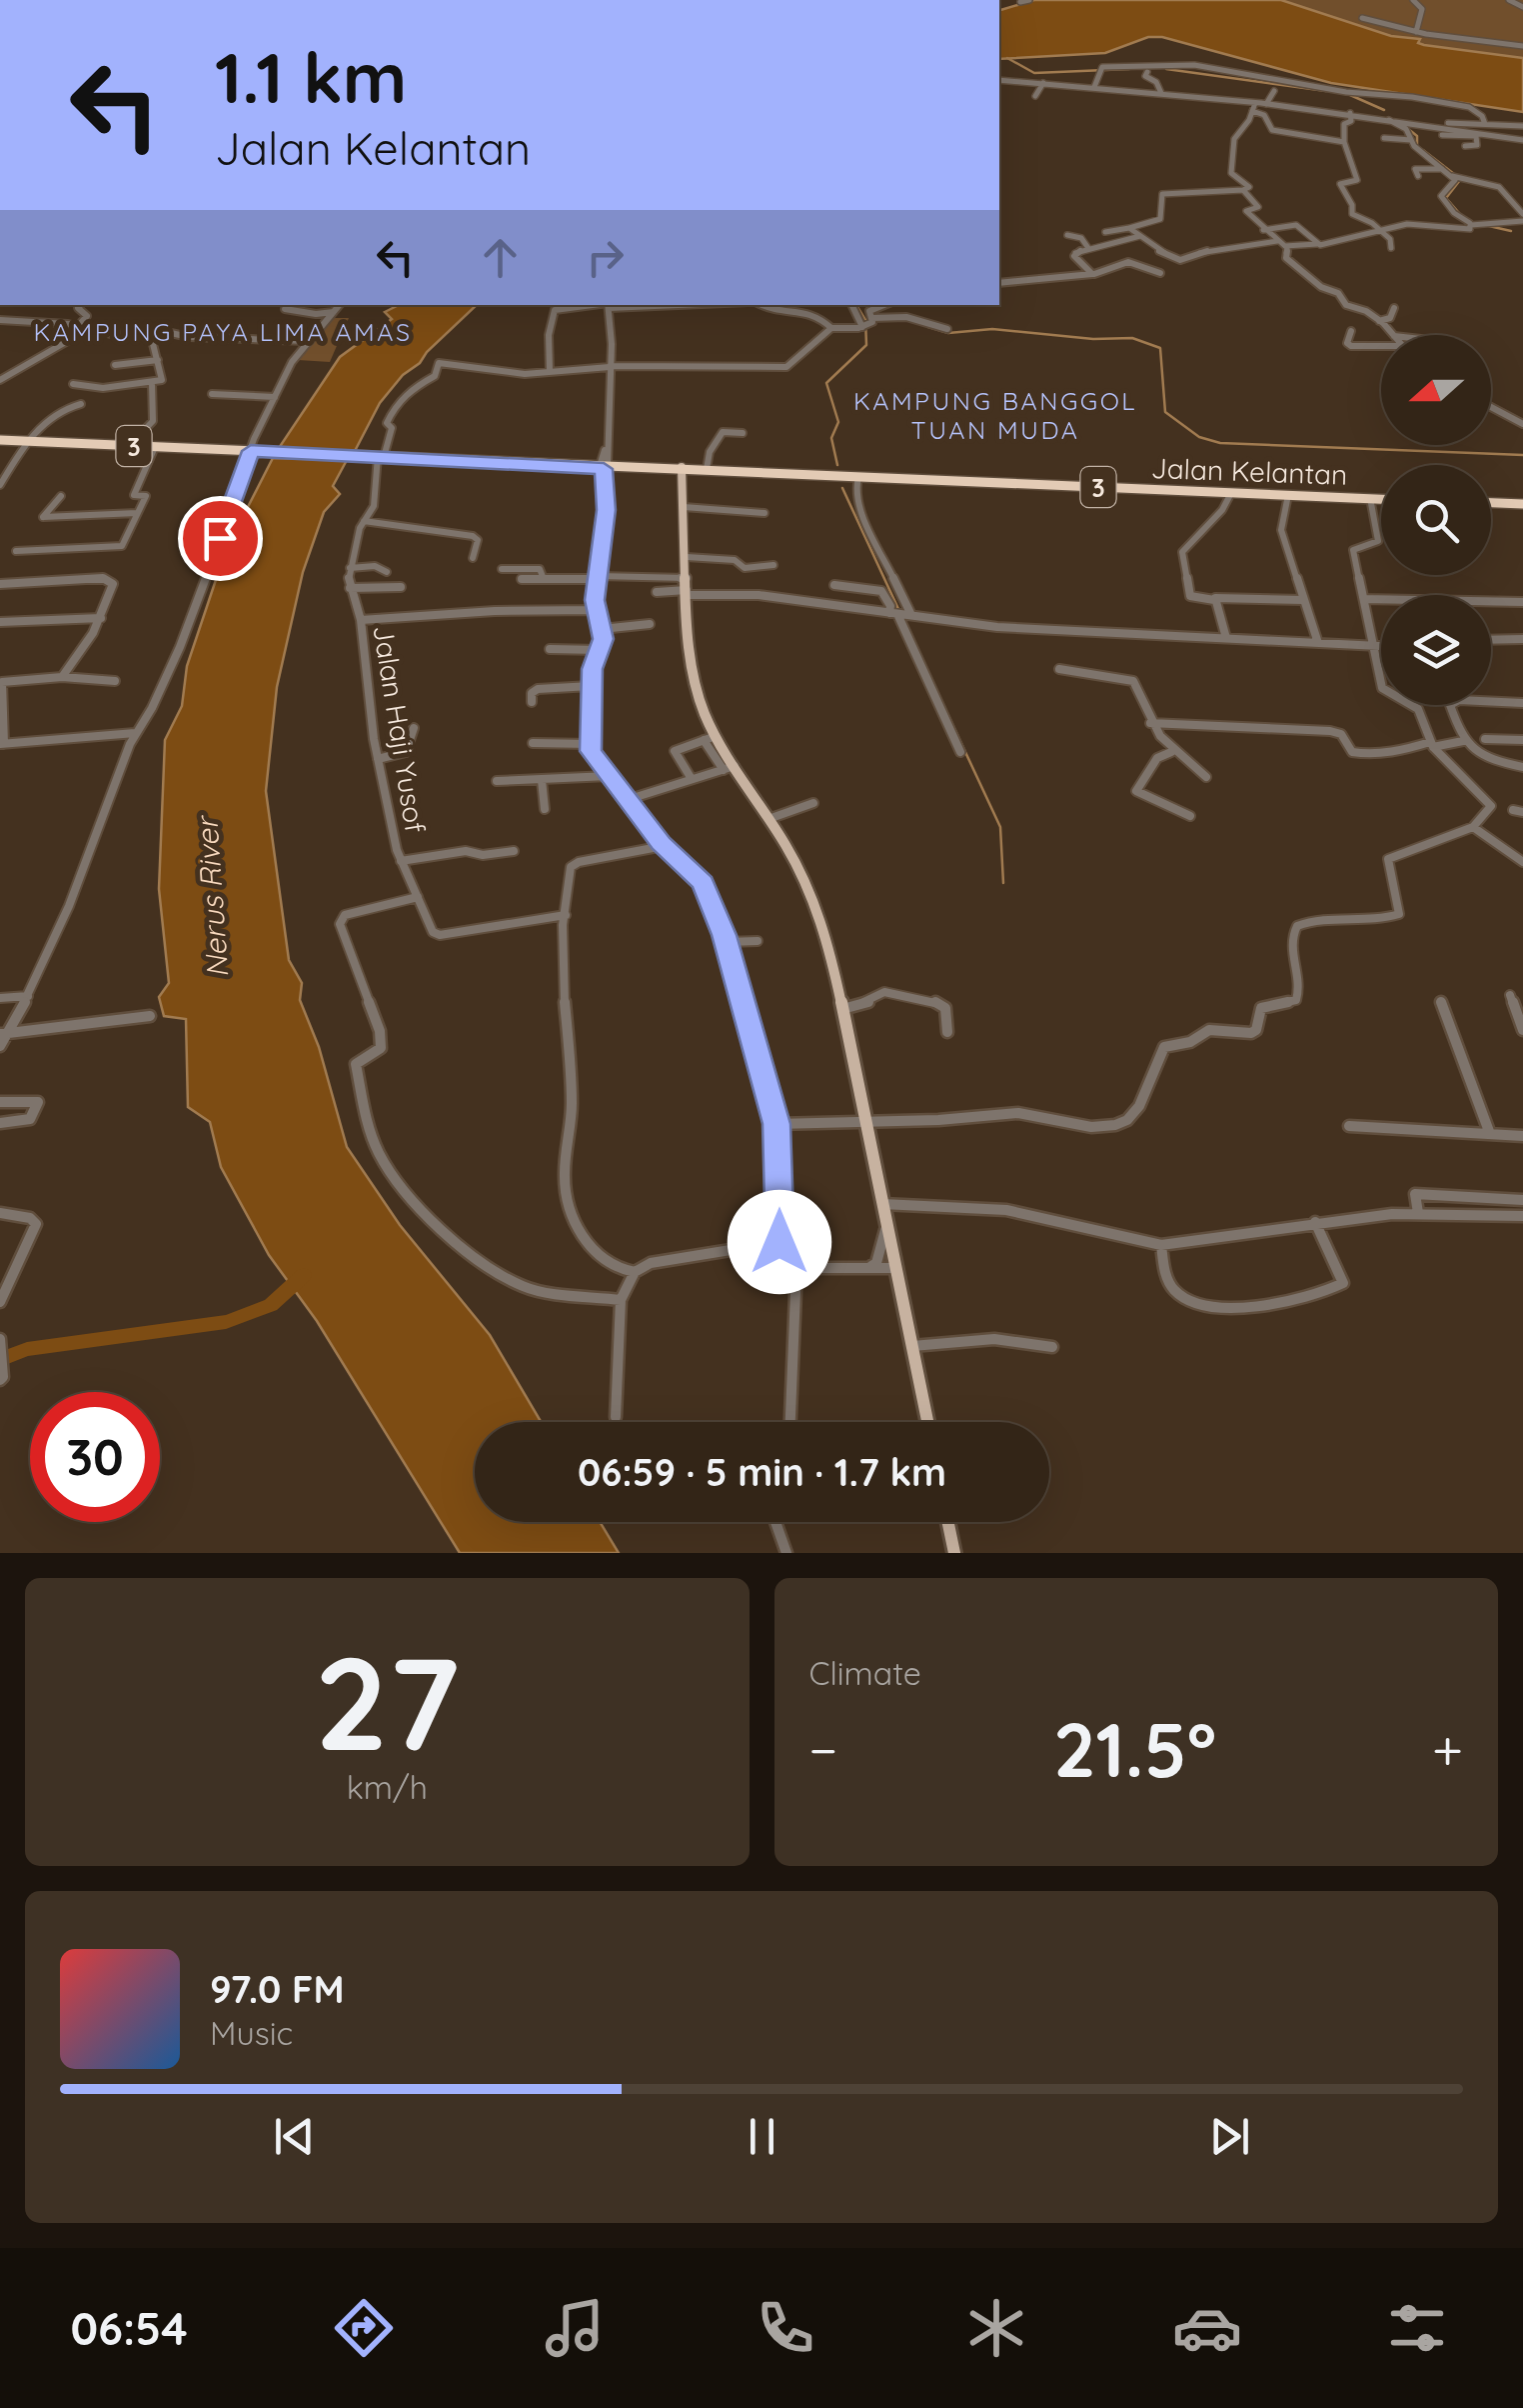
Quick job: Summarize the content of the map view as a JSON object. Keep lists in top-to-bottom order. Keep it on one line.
{"streets":{"highway":["3","Jalan Kelantan"],"street":["Jalan Haji Yusof"]},"crossings":[["3","Jalan Kelantan"],["Jalan Kelantan","Jalan Haji Yusof"]],"districts":["KAMPUNG PAYA LIMA AMAS","KAMPUNG BANGGOL TUAN MUDA"],"water":["Nerus River"],"north":"left","page":{"turn":["1.1 km","Jalan Kelantan"],"limit":"30","trip":"06:59 · 5 min · 1.7 km","tile":[["27","km/h"],"Climate"],"heat":["−","21.5°","+"],"song":["97.0 FM","Music"],"tabs":"06:54"}}
